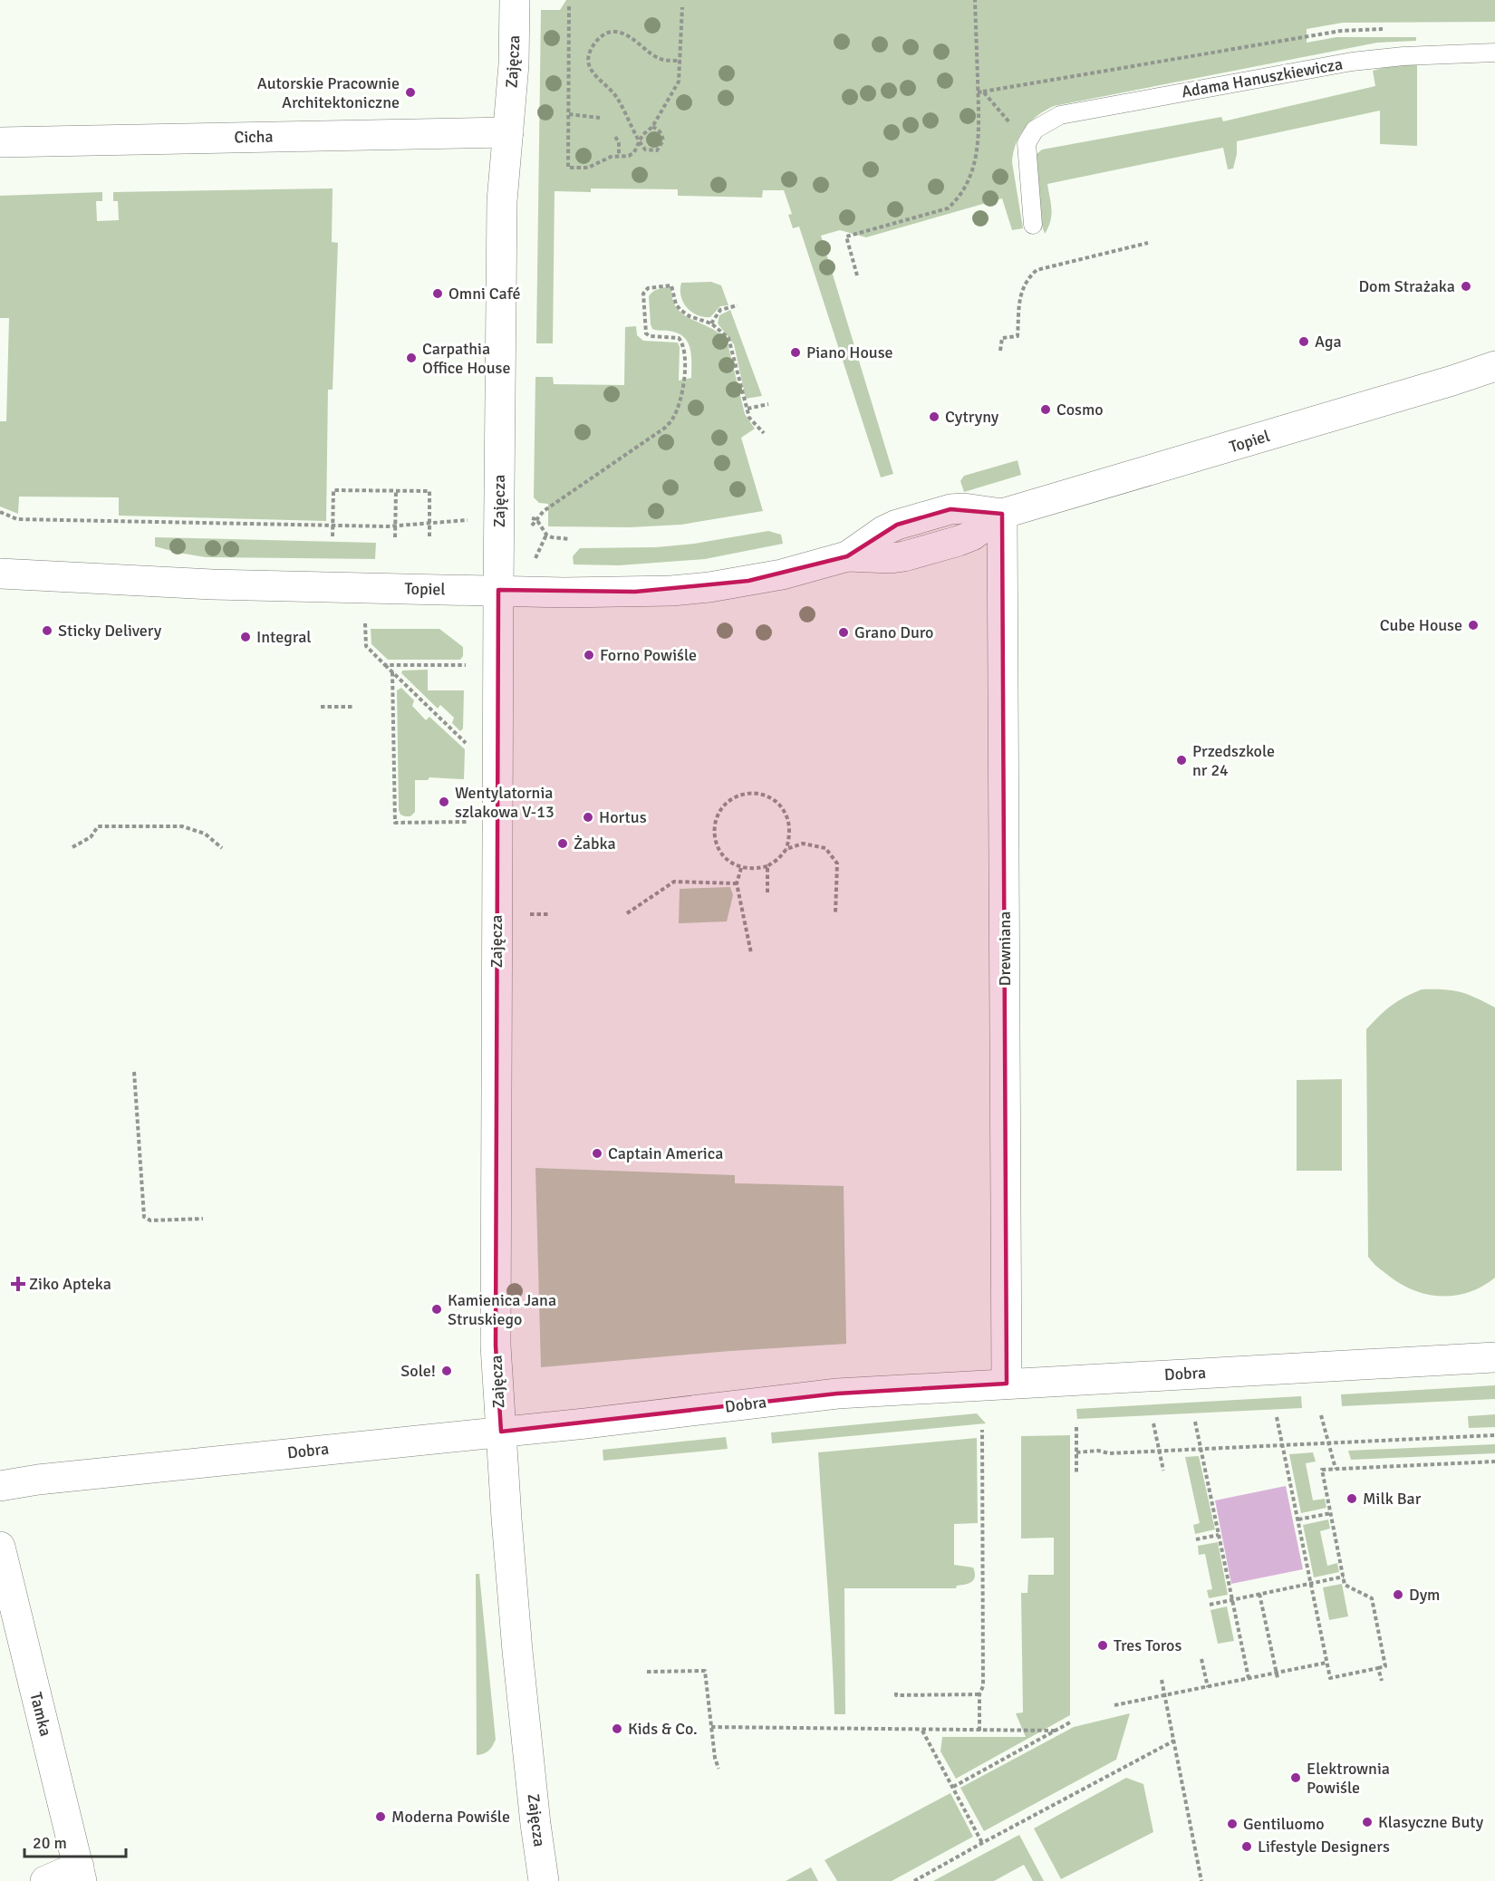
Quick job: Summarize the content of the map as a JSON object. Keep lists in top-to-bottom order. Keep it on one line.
{"streets":{"street":["Zajęcza","Cicha","Topiel","Drewniana","Dobra","Tamka"],"lane":["Adama Hanuszkiewicza"]},"crossings":[["Zajęcza","Cicha"],["Zajęcza","Topiel"],["Zajęcza","Dobra"],["Topiel","Drewniana"],["Drewniana","Dobra"]],"places":{"other":["Autorskie Pracownie Architektoniczne","Dom Strażaka","Omni Café","Aga","Piano House","Carpathia Office House","Cosmo","Cytryny","Cube House","Sticky Delivery","Grano Duro","Integral","Forno Powiśle","Przedszkole nr 24","Wentylatornia szlakowa V-13","Hortus","Żabka","Captain America","Kamienica Jana Struskiego","Sole!","Milk Bar","Dym","Tres Toros","Kids & Co.","Elektrownia Powiśle","Moderna Powiśle","Klasyczne Buty","Gentiluomo","Lifestyle Designers"],"health":["Ziko Apteka"]},"scale_bar":"20 m"}
